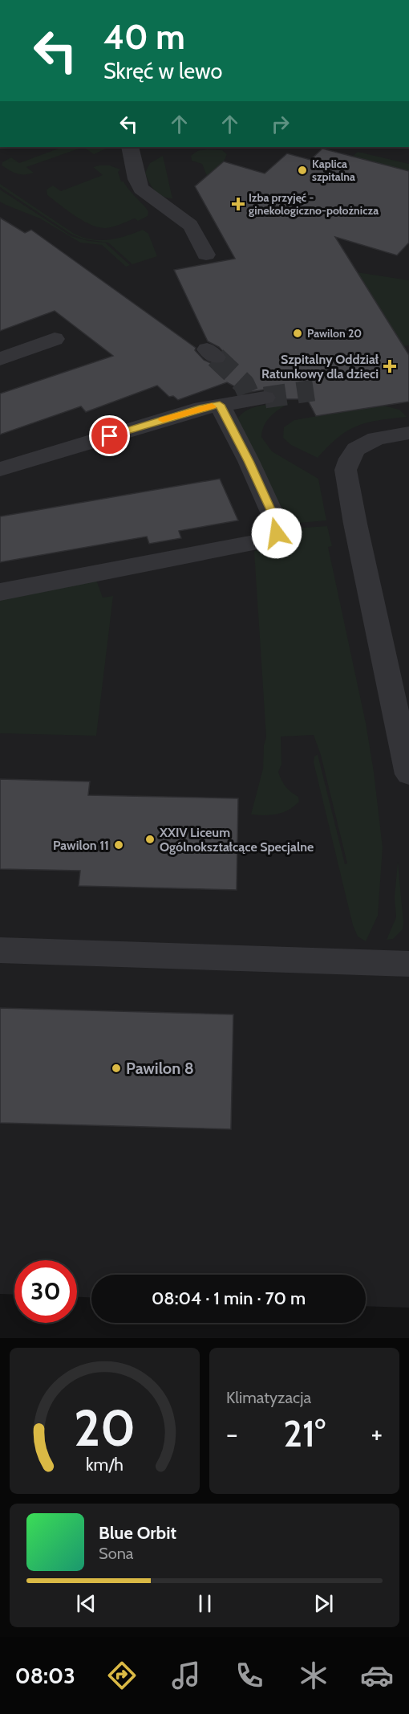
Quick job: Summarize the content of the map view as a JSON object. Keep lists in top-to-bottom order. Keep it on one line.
{"places":{"other":["Kaplica szpitalna","Pawilon 20","XXIV Liceum Ogólnokształcące Specjalne","Pawilon 11","Pawilon 8"],"health":["Izba przyjęć - ginekologiczno-położnicza","Szpitalny Oddział Ratunkowy dla dzieci"]},"page":{"turn":["40 m","Skręć w lewo"],"limit":"30","trip":"08:04 · 1 min · 70 m","tile":"Klimatyzacja","heat":["−","21°","+"],"song":["Blue Orbit","Sona"],"tabs":"08:03","gauge":["20","km/h"]}}
